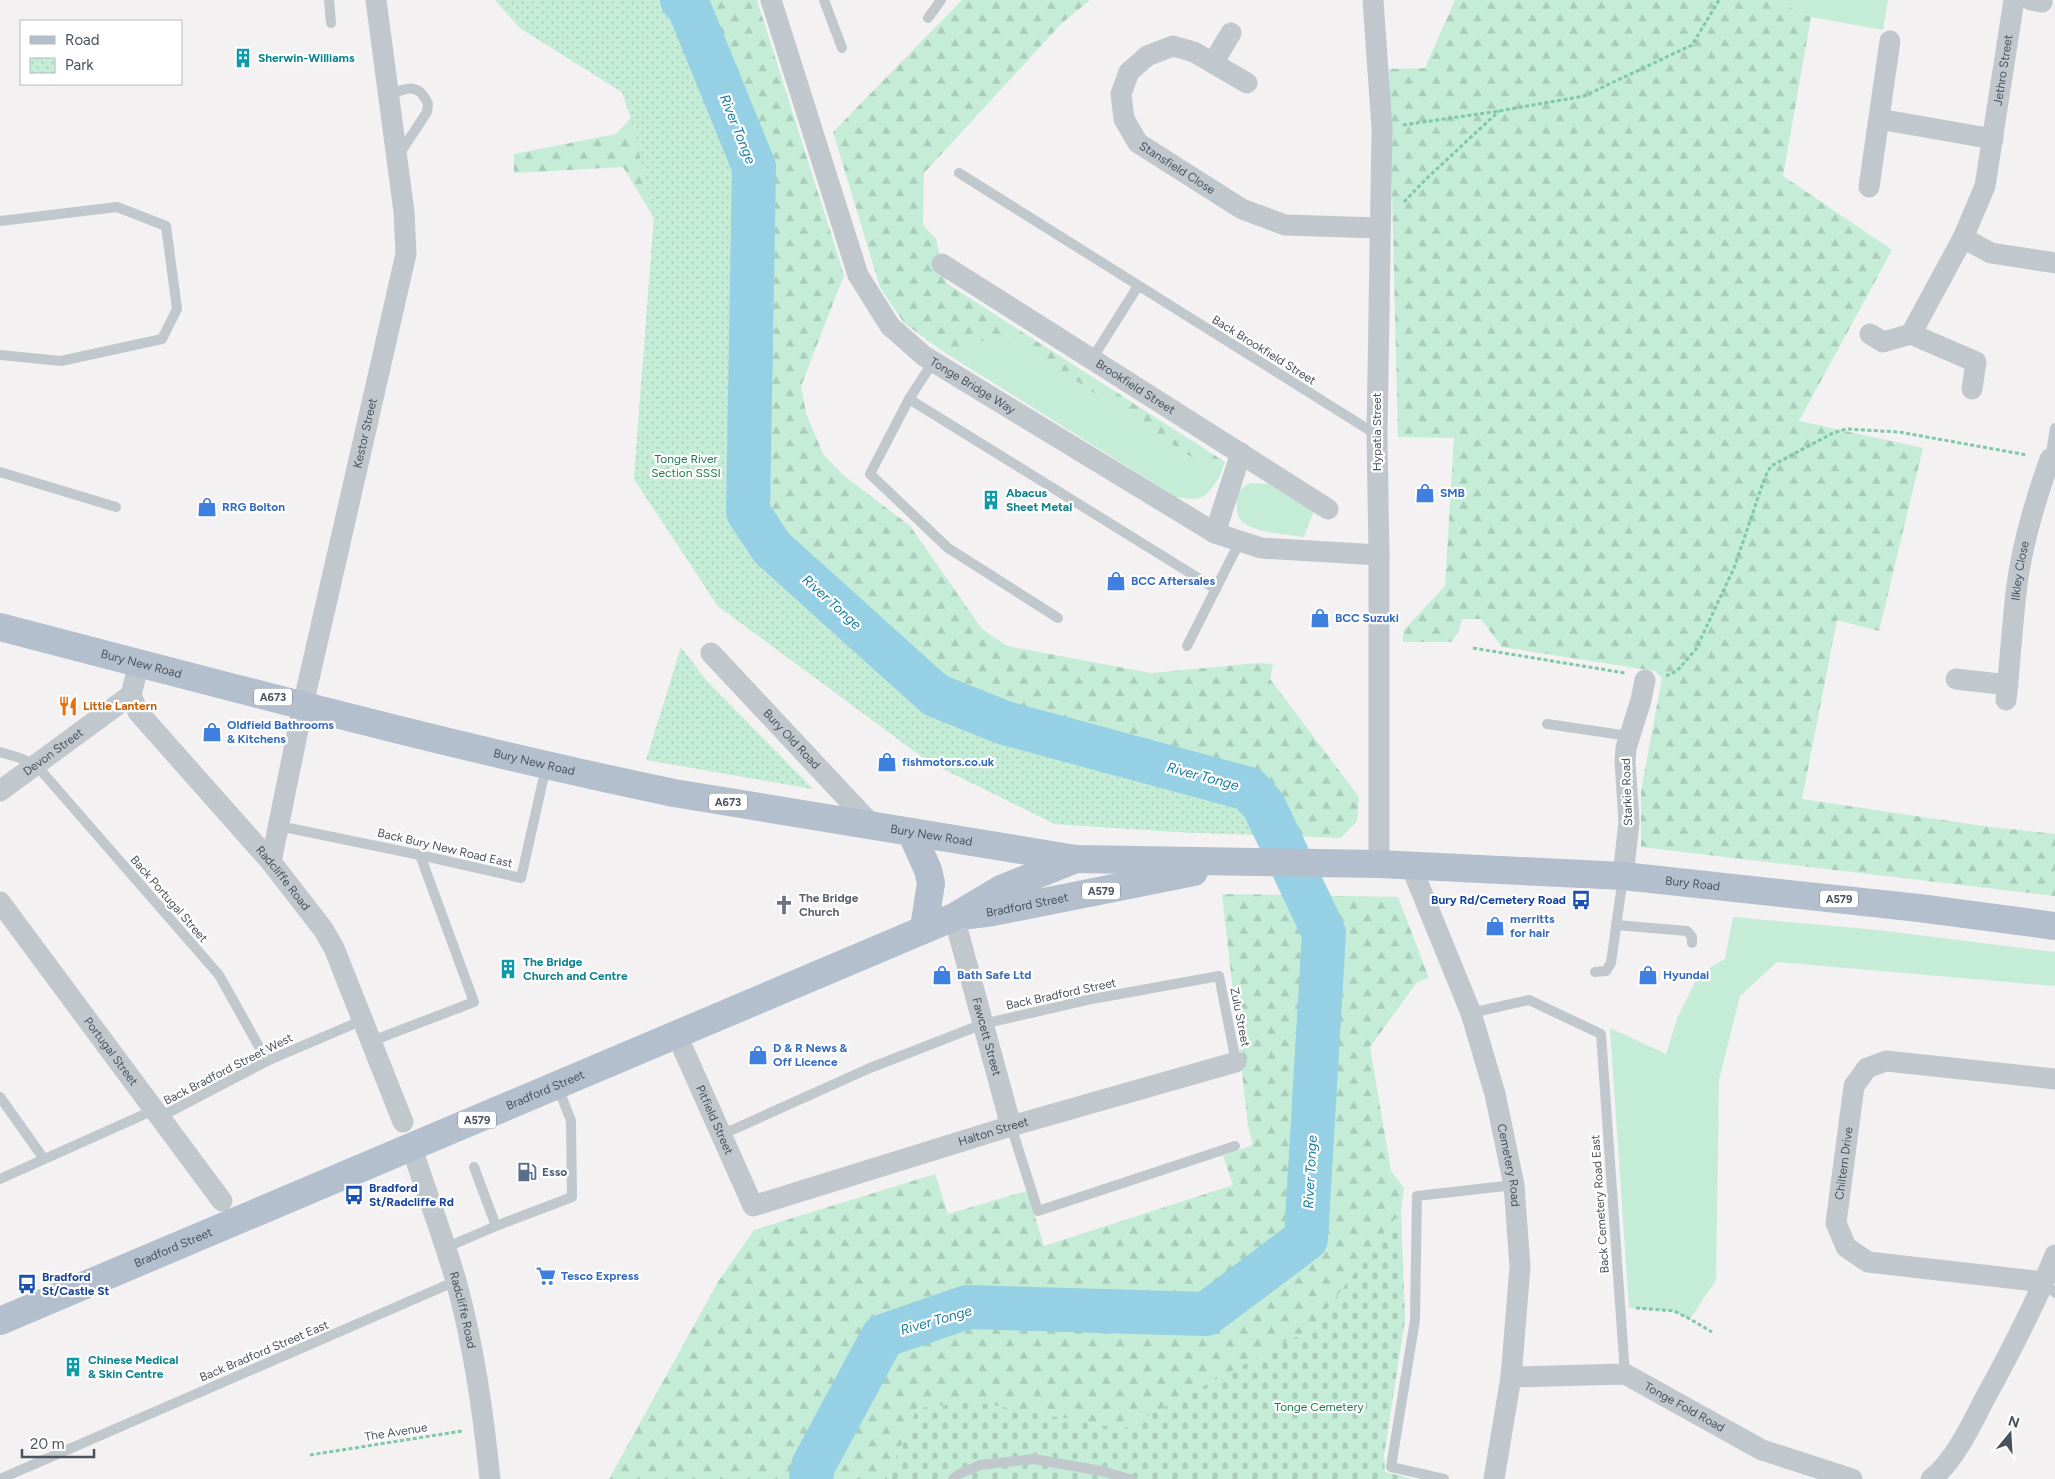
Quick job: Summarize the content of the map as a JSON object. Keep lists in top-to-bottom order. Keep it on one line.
{"streets":{"main road":["Bury New Road","A673","Bury Road","A579","Bradford Street"],"street":["Jethro Street","Stansfield Close","Tonge Bridge Way","Brookfield Street","Hypatia Street","Kestor Street","Ilkley Close","Bury Old Road","Devon Street","Starkie Road","Radcliffe Road","Fawcett Street","Portugal Street","Pitfield Street","Halton Street","Chiltern Drive","Cemetery Road","Tonge Fold Road"],"lane":["Back Brookfield Street","Back Bury New Road East","Back Portugal Street","Back Bradford Street","Zulu Street","Back Bradford Street West","Back Cemetery Road East","Back Bradford Street East"],"path":["The Avenue"]},"crossings":[["Stansfield Close","Hypatia Street"],["Back Brookfield Street","Hypatia Street"],["Tonge Bridge Way","Hypatia Street"],["Hypatia Street","Bury Road"],["Kestor Street","Bury New Road"],["Kestor Street","Back Bury New Road East"],["Kestor Street","Radcliffe Road"],["Bury New Road","Bury Old Road"],["Bury New Road","Back Bury New Road East"],["Bury New Road","A579"],["Bury New Road","Bradford Street"],["Devon Street","Radcliffe Road"],["Devon Street","Back Portugal Street"],["Starkie Road","Bury Road"],["Radcliffe Road","Bradford Street"],["Radcliffe Road","Back Bradford Street West"],["Radcliffe Road","Back Bradford Street East"],["Radcliffe Road","The Avenue"],["Bury Road","A579"],["Bury Road","Bradford Street"],["Bury Road","Cemetery Road"],["A579","Bradford Street"],["Back Portugal Street","Back Bradford Street West"],["Bradford Street","Fawcett Street"],["Bradford Street","Pitfield Street"],["Back Bradford Street","Zulu Street"],["Back Bradford Street","Fawcett Street"],["Back Bradford Street","Pitfield Street"],["Zulu Street","Halton Street"],["Fawcett Street","Halton Street"],["Portugal Street","Back Bradford Street West"],["Pitfield Street","Halton Street"],["Cemetery Road","Back Cemetery Road East"],["Back Cemetery Road East","Tonge Fold Road"]],"water":["River Tonge"],"parks":["Tonge River Section SSSI","Tonge Cemetery"],"places":{"building":["Sherwin-Williams","Abacus Sheet Metal","The Bridge Church and Centre","Chinese Medical & Skin Centre"],"shop":["SMB","RRG Bolton","BCC Aftersales","BCC Suzuki","Oldfield Bathrooms & Kitchens","fishmotors.co.uk","merritts for hair","Bath Safe Ltd","Hyundai","D & R News & Off Licence"],"restaurant":["Little Lantern"],"bus stop":["Bury Rd/Cemetery Road","Bradford St/Radcliffe Rd","Bradford St/Castle St"],"church":["The Bridge Church"],"fuel station":["Esso"],"supermarket":["Tesco Express"]},"legend":["Road","Park"],"scale_bar":"20 m","north":"top"}
